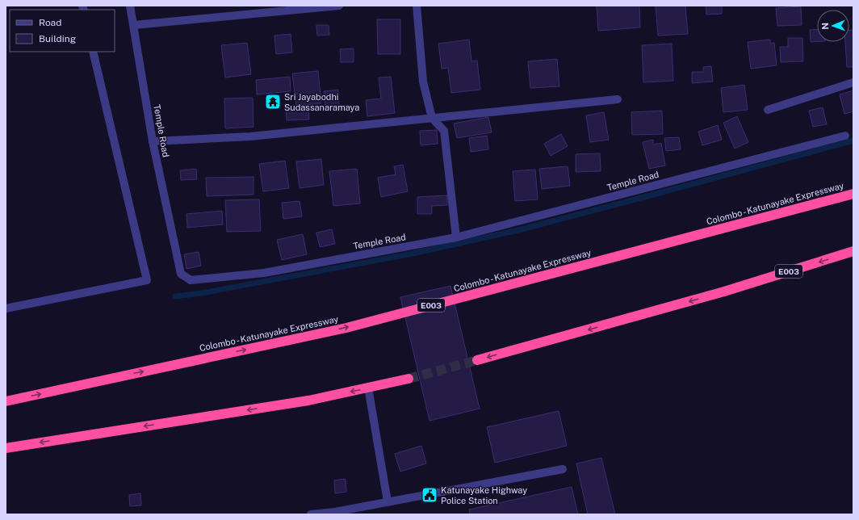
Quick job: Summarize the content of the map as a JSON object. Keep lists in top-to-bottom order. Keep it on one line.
{"streets":{"highway":["Colombo - Katunayake Expressway","E003"],"street":["Temple Road"]},"places":{"temple":["Sri Jayabodhi Sudassanaramaya"],"public building":["Katunayake Highway Police Station"]},"legend":["Road","Building"],"north":"left"}
